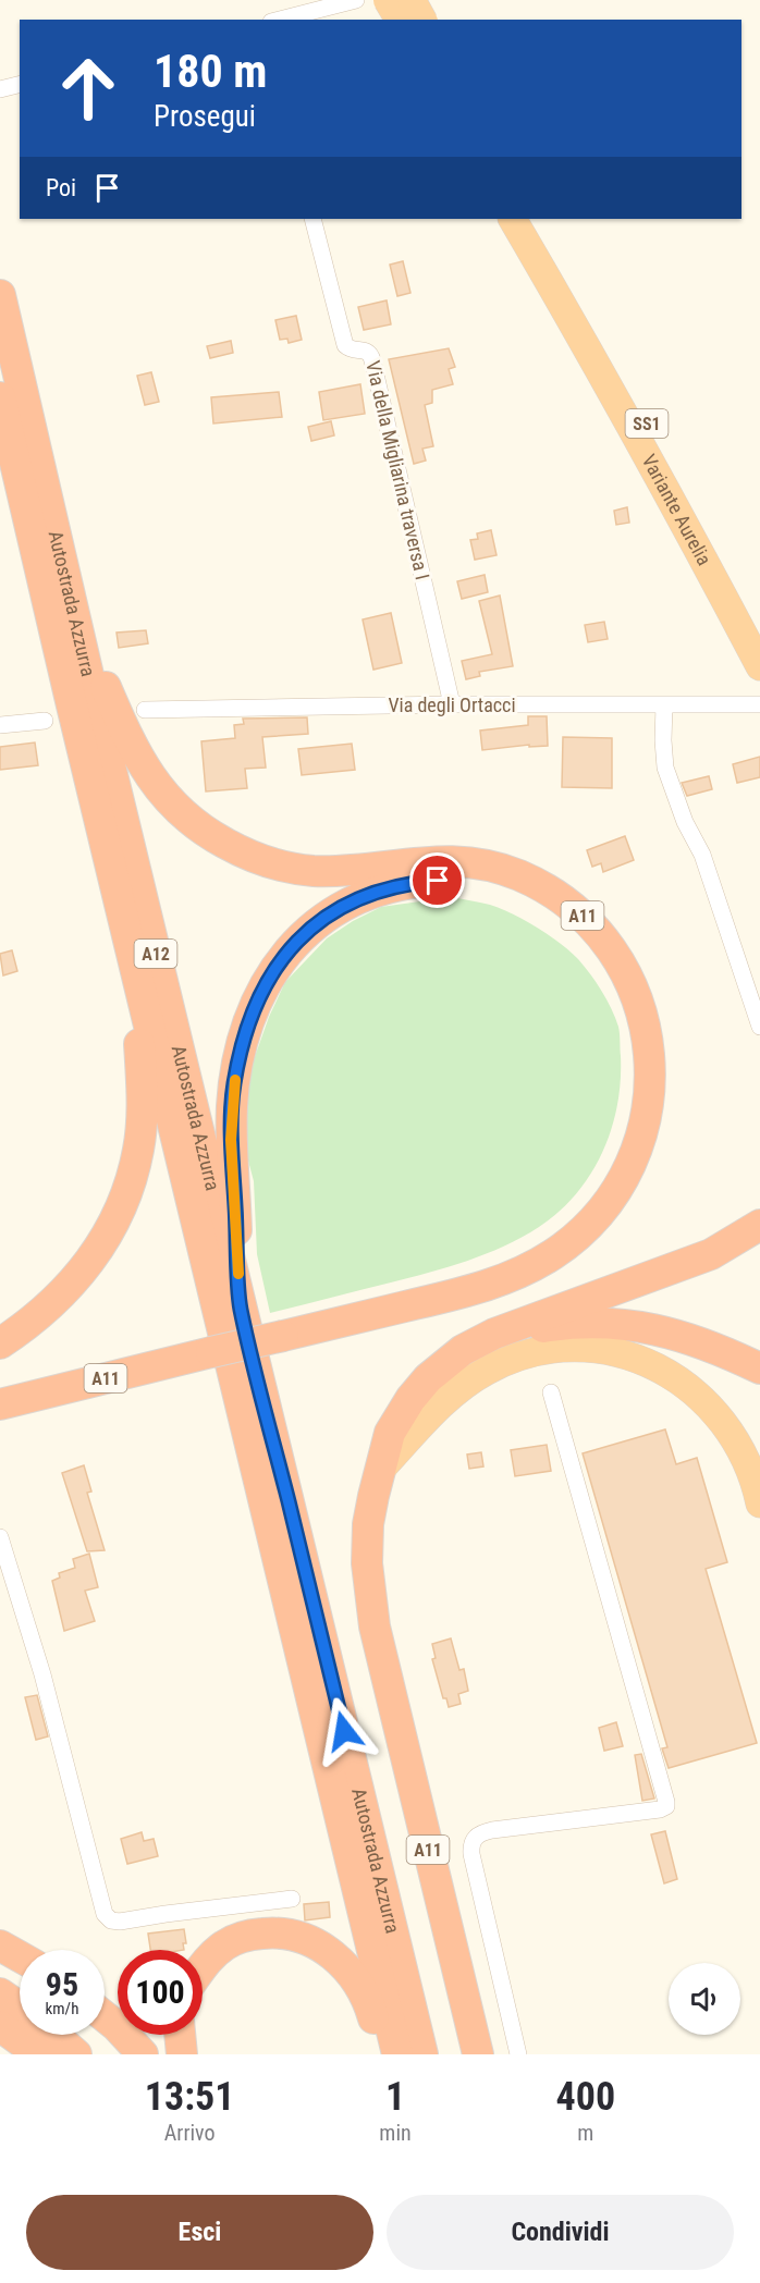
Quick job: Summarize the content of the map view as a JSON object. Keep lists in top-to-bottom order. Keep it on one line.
{"streets":{"highway":["SS1","Variante Aurelia","Autostrada Azzurra","A11","A12"],"street":["Via della Migliarina traversa I","Via degli Ortacci"]},"crossings":[["Via della Migliarina traversa I","Via degli Ortacci"],["Autostrada Azzurra","A11"]],"page":{"turn":["180 m","Prosegui"],"then":"Poi","speed":"95 km/h","limit":"100","eta":["13:51","Arrivo","1","min","400","m"],"buttons":["Esci","Condividi"]}}
